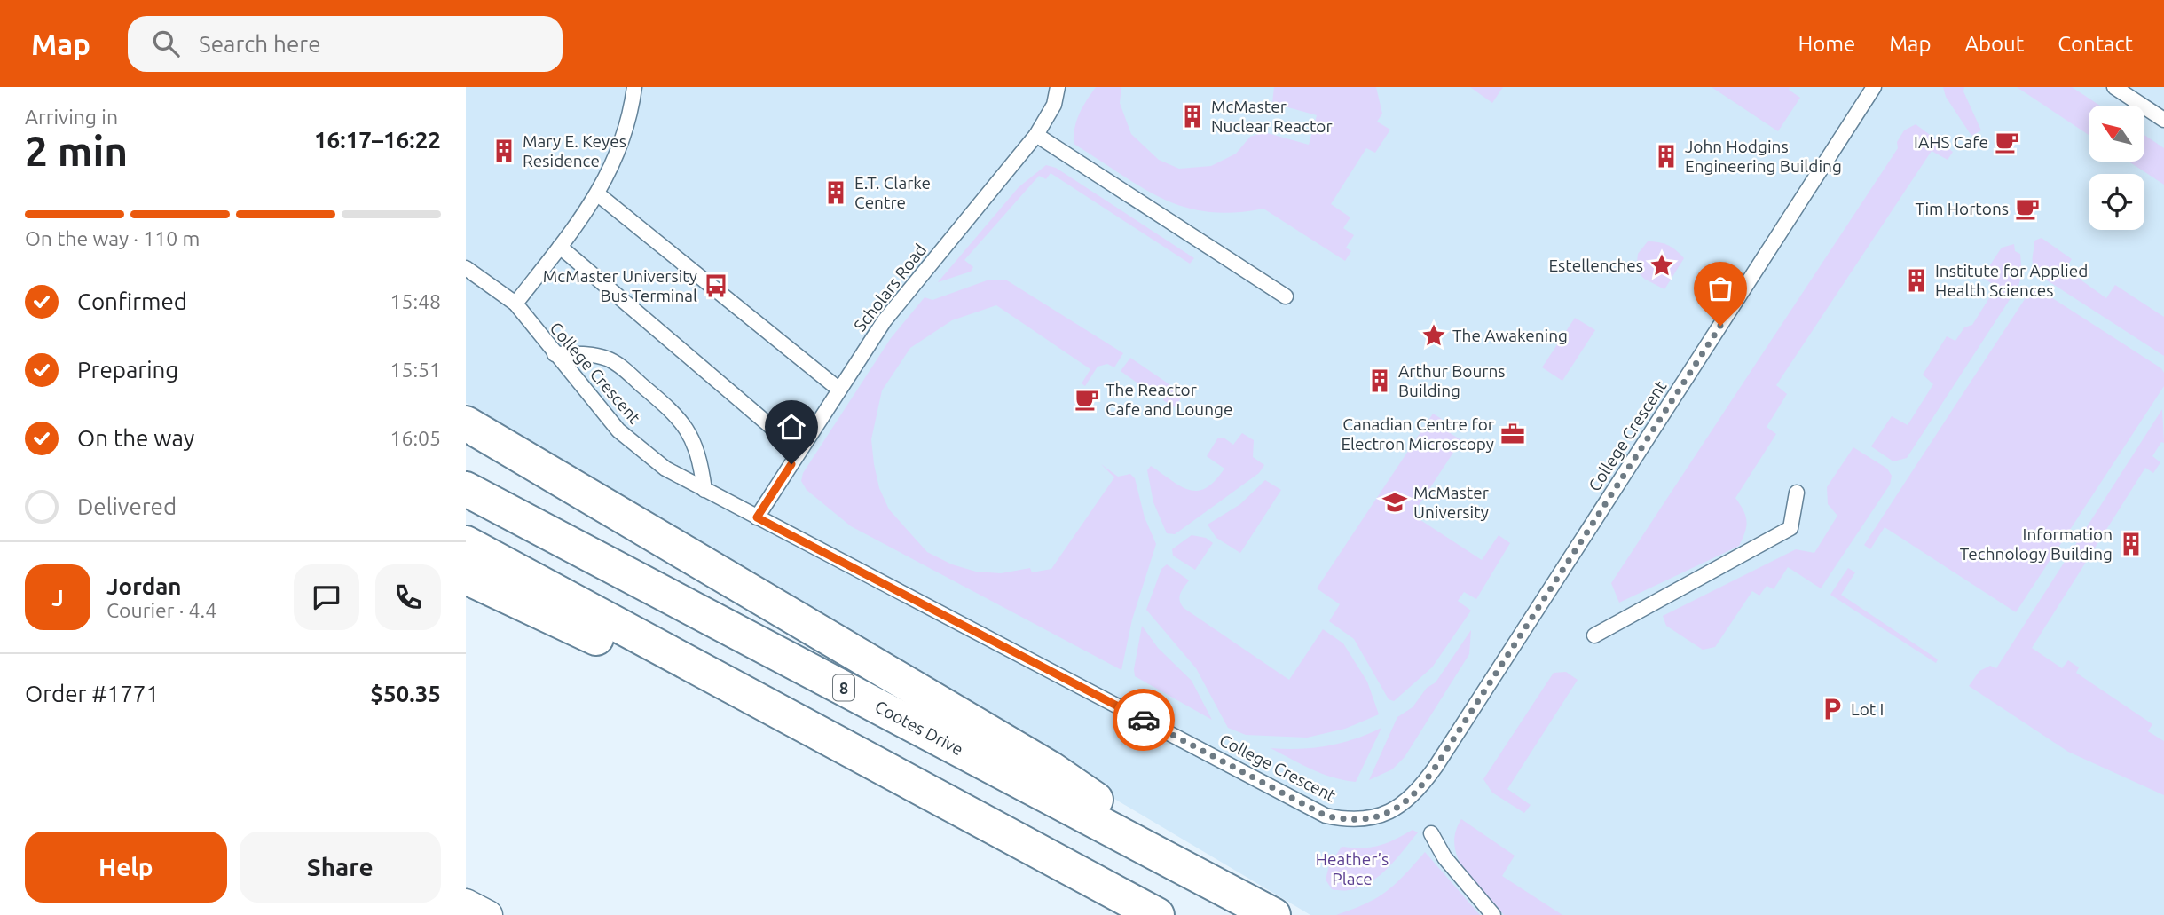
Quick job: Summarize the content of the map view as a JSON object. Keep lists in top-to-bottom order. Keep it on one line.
{"streets":{"main road":["8","Cootes Drive"],"lane":["Scholars Road","College Crescent"]},"crossings":[["Scholars Road","College Crescent"]],"parks":["Heather’s Place"],"places":{"building":["McMaster Nuclear Reactor","Mary E. Keyes Residence","John Hodgins Engineering Building","E.T. Clarke Centre","Institute for Applied Health Sciences","Arthur Bourns Building","Information Technology Building"],"cafe":["IAHS Cafe","Tim Hortons","The Reactor Cafe and Lounge"],"place":["Estellenches","The Awakening"],"bus stop":["McMaster University Bus Terminal"],"office":["Canadian Centre for Electron Microscopy"],"school or university":["McMaster University"],"parking":["Lot I"]},"north":"top left","page":{"header":"Map","search":"Search here","nav":["Home","Map","About","Contact"],"heading":["2 min","Arriving in","16:17–16:22"],"panel":["Jordan","Courier · 4.4","Order #1771","$50.35"],"bar":"On the way · 110 m","list":[["Confirmed","15:48"],["Preparing","15:51"],["On the way","16:05"],"Delivered"],"round":"J","buttons":["Help","Share"]}}
